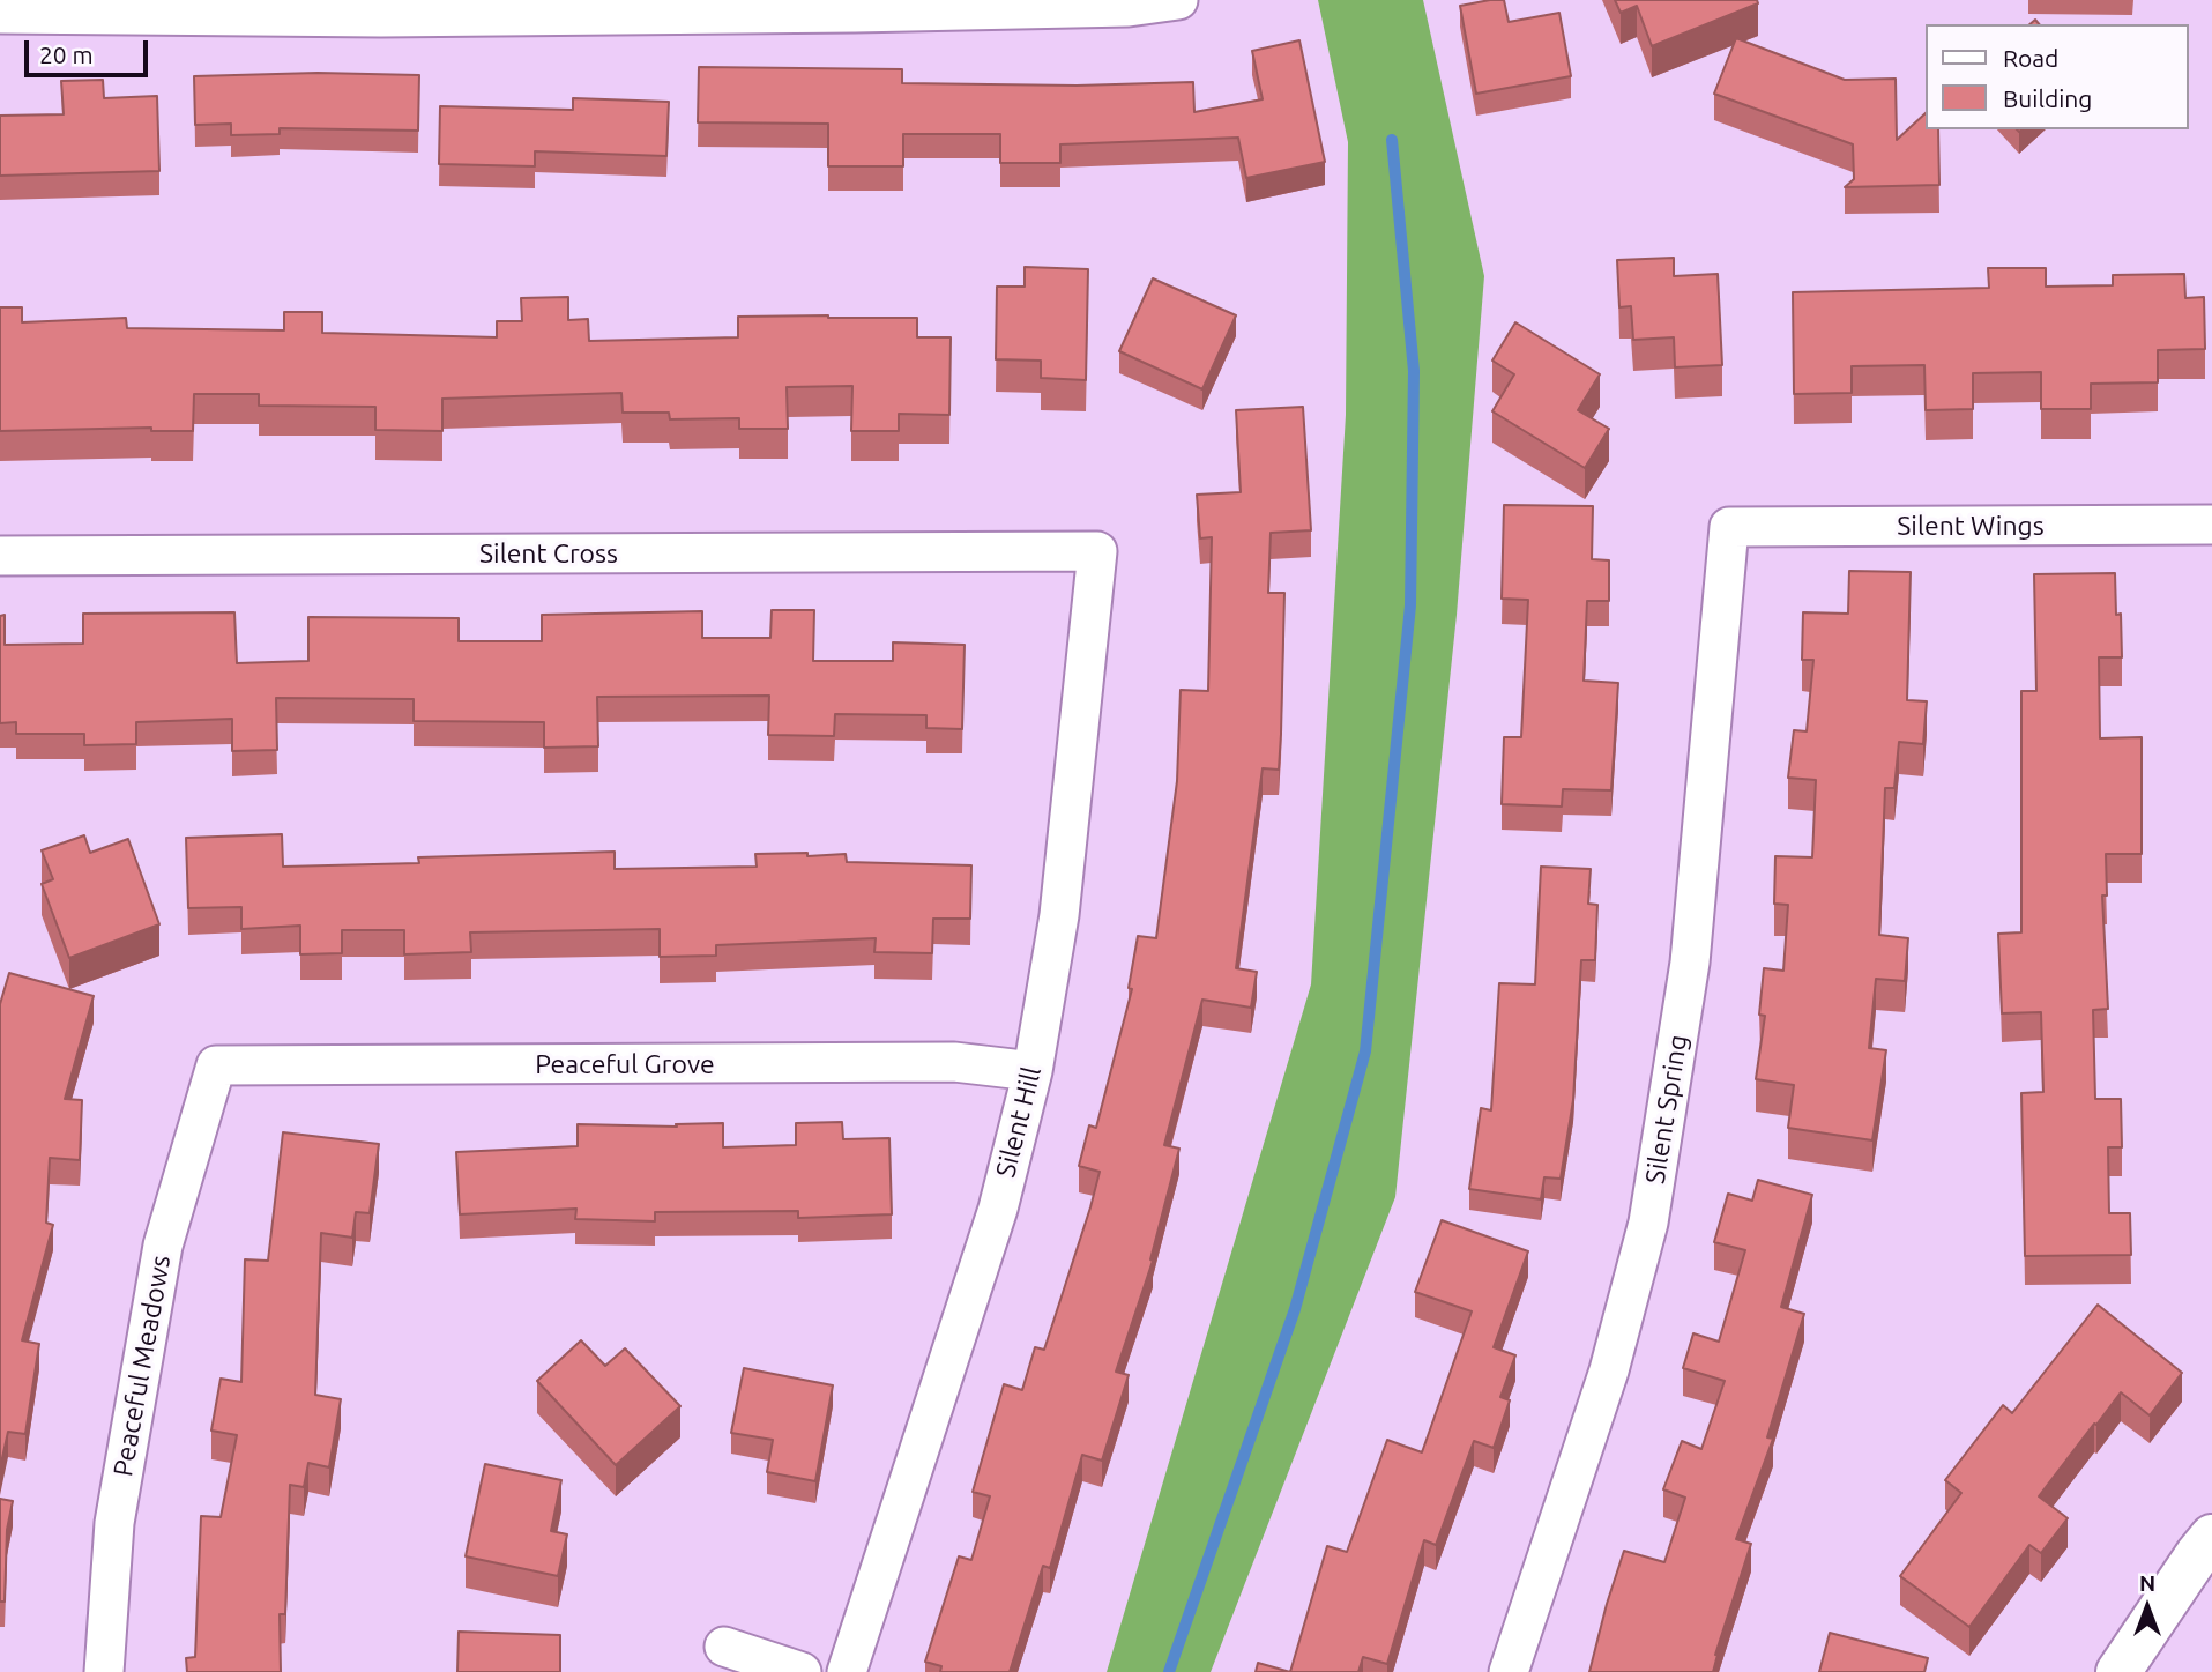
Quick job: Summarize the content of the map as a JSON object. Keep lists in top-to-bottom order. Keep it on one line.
{"streets":{"street":["Silent Wings","Silent Cross","Peaceful Grove","Silent Spring","Silent Hill","Peaceful Meadows"]},"crossings":[["Silent Wings","Silent Spring"],["Silent Cross","Silent Hill"],["Peaceful Grove","Silent Hill"],["Peaceful Grove","Peaceful Meadows"]],"legend":["Road","Building"],"scale_bar":"20 m","north":"top"}
